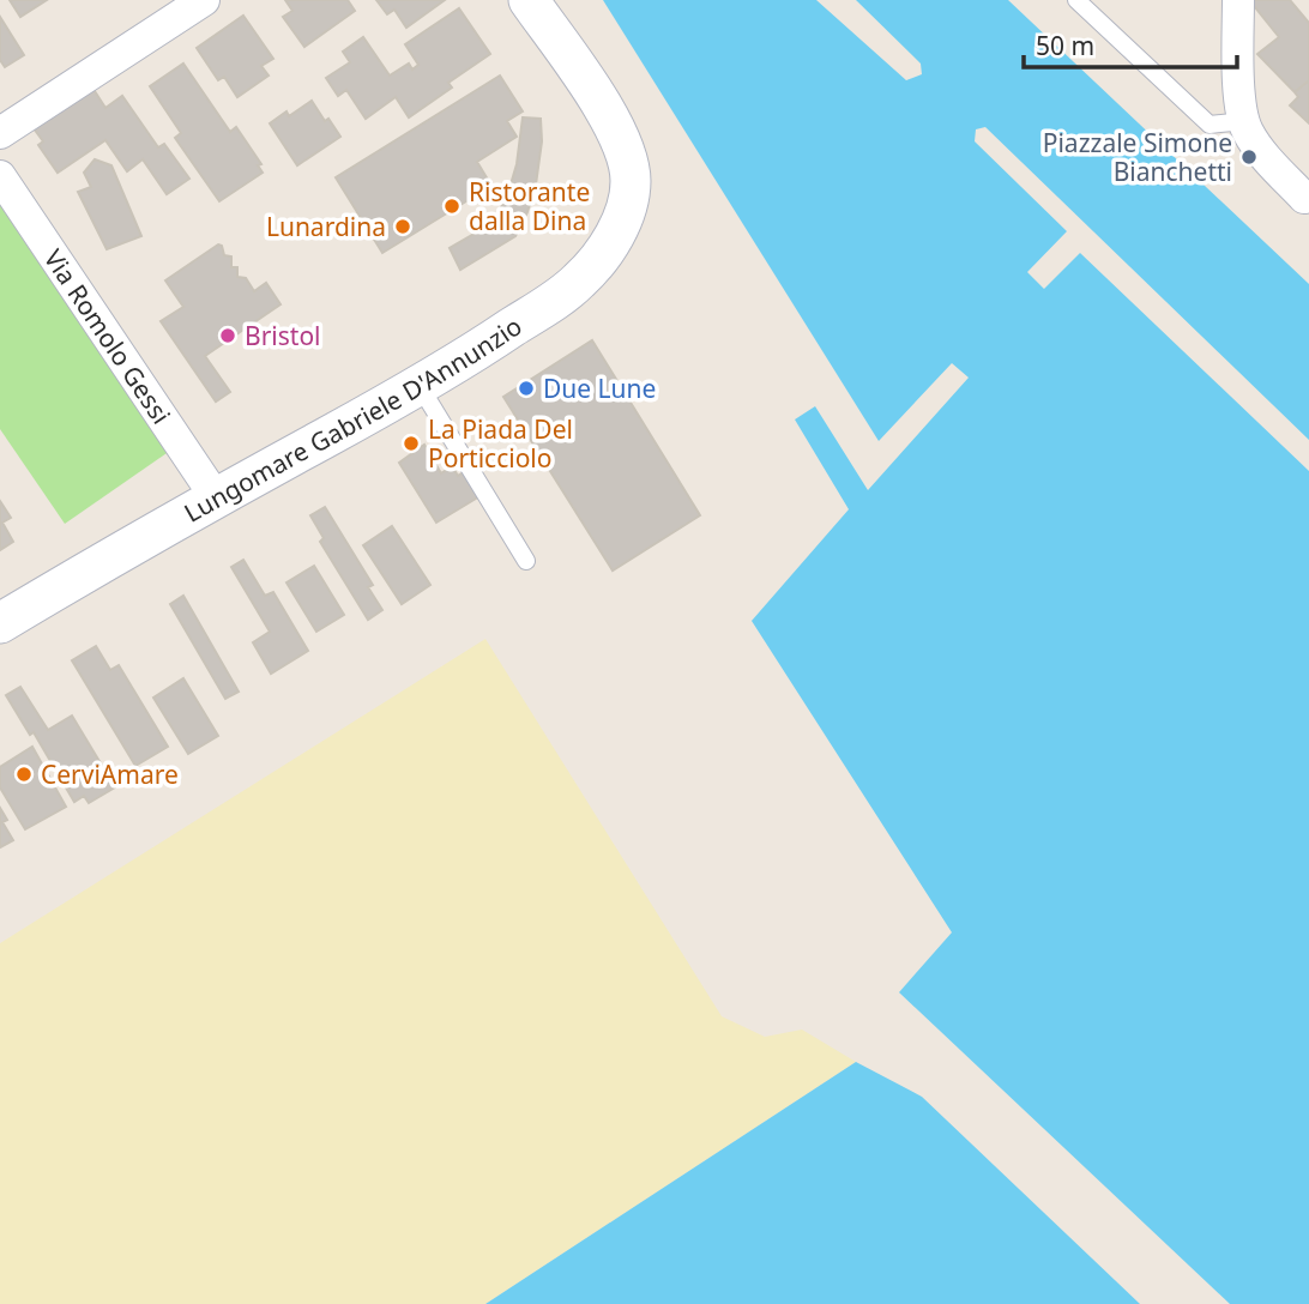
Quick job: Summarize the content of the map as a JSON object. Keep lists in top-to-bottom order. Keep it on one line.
{"streets":{"street":["Via Romolo Gessi","Lungomare Gabriele D'Annunzio"]},"crossings":[["Via Romolo Gessi","Lungomare Gabriele D'Annunzio"]],"places":["Piazzale Simone Bianchetti","Ristorante dalla Dina","Lunardina","Bristol","Due Lune","La Piada Del Porticciolo","CerviAmare"],"scale_bar":"50 m"}
